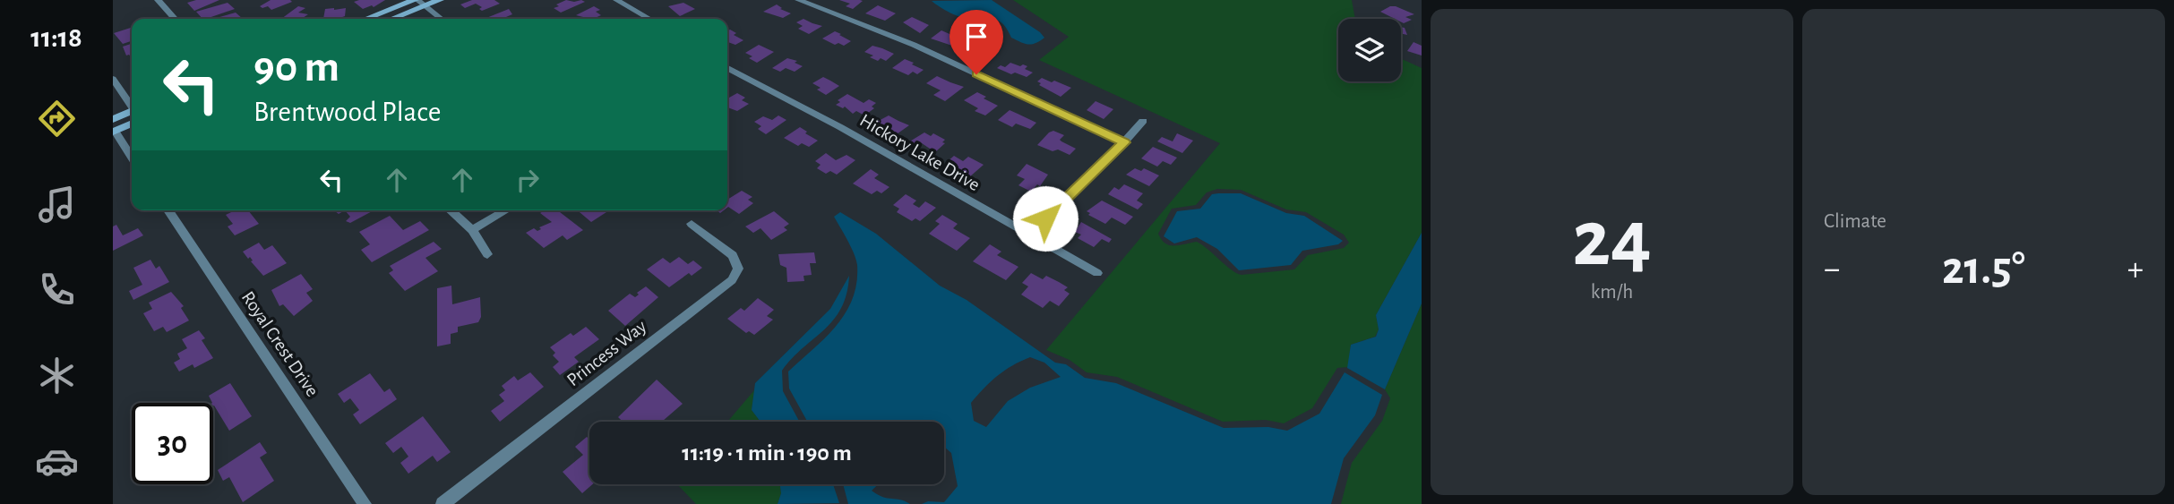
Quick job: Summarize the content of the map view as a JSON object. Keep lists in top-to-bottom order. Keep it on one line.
{"streets":{"street":["Hickory Lake Drive","Royal Crest Drive","Princess Way"]},"page":{"tabs":"11:18","tile":[["24","km/h"],"Climate"],"turn":["90 m","Brentwood Place"],"heat":["−","21.5°","+"],"limit":"30","trip":"11:19 · 1 min · 190 m"}}
